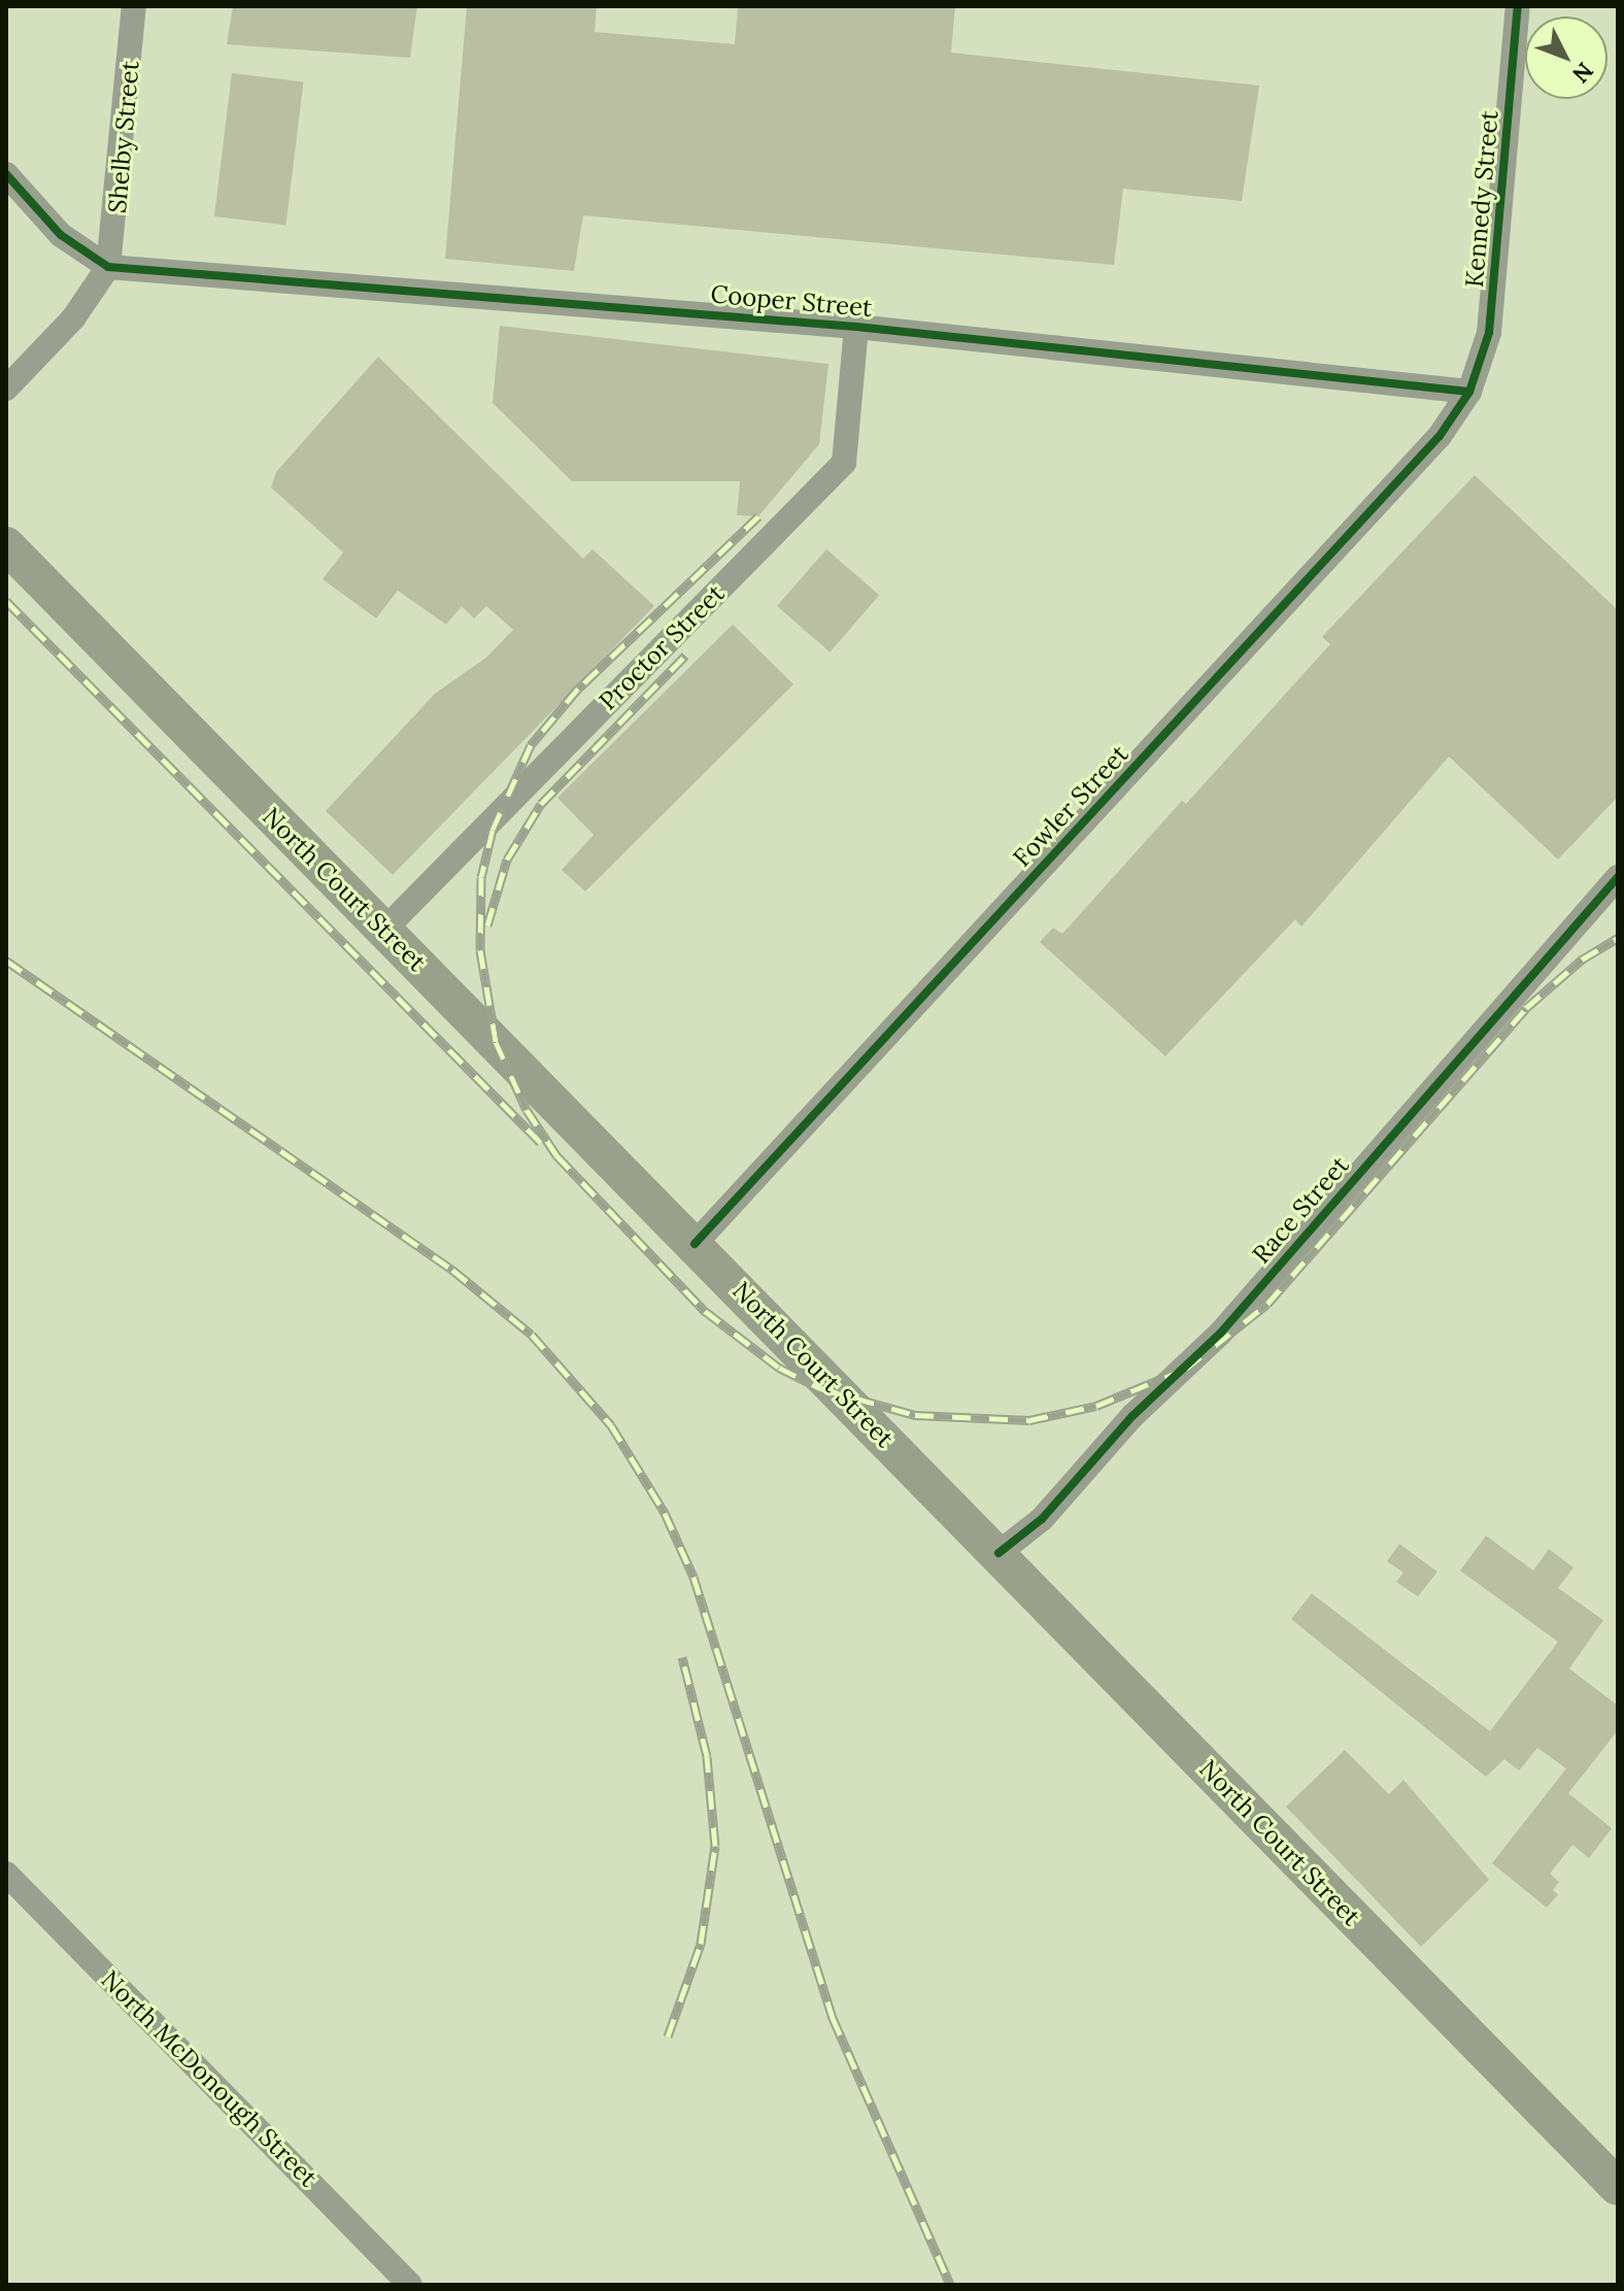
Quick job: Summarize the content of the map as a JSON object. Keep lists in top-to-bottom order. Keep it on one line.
{"streets":{"main road":["North Court Street"],"street":["Shelby Street","Kennedy Street","Cooper Street","Proctor Street","Fowler Street","Race Street","North McDonough Street"]},"crossings":[["Shelby Street","Cooper Street"],["Kennedy Street","Cooper Street"],["Kennedy Street","Fowler Street"],["Cooper Street","Proctor Street"],["Cooper Street","Fowler Street"],["Proctor Street","North Court Street"],["Fowler Street","North Court Street"],["North Court Street","Race Street"]],"north":"bottom right"}
